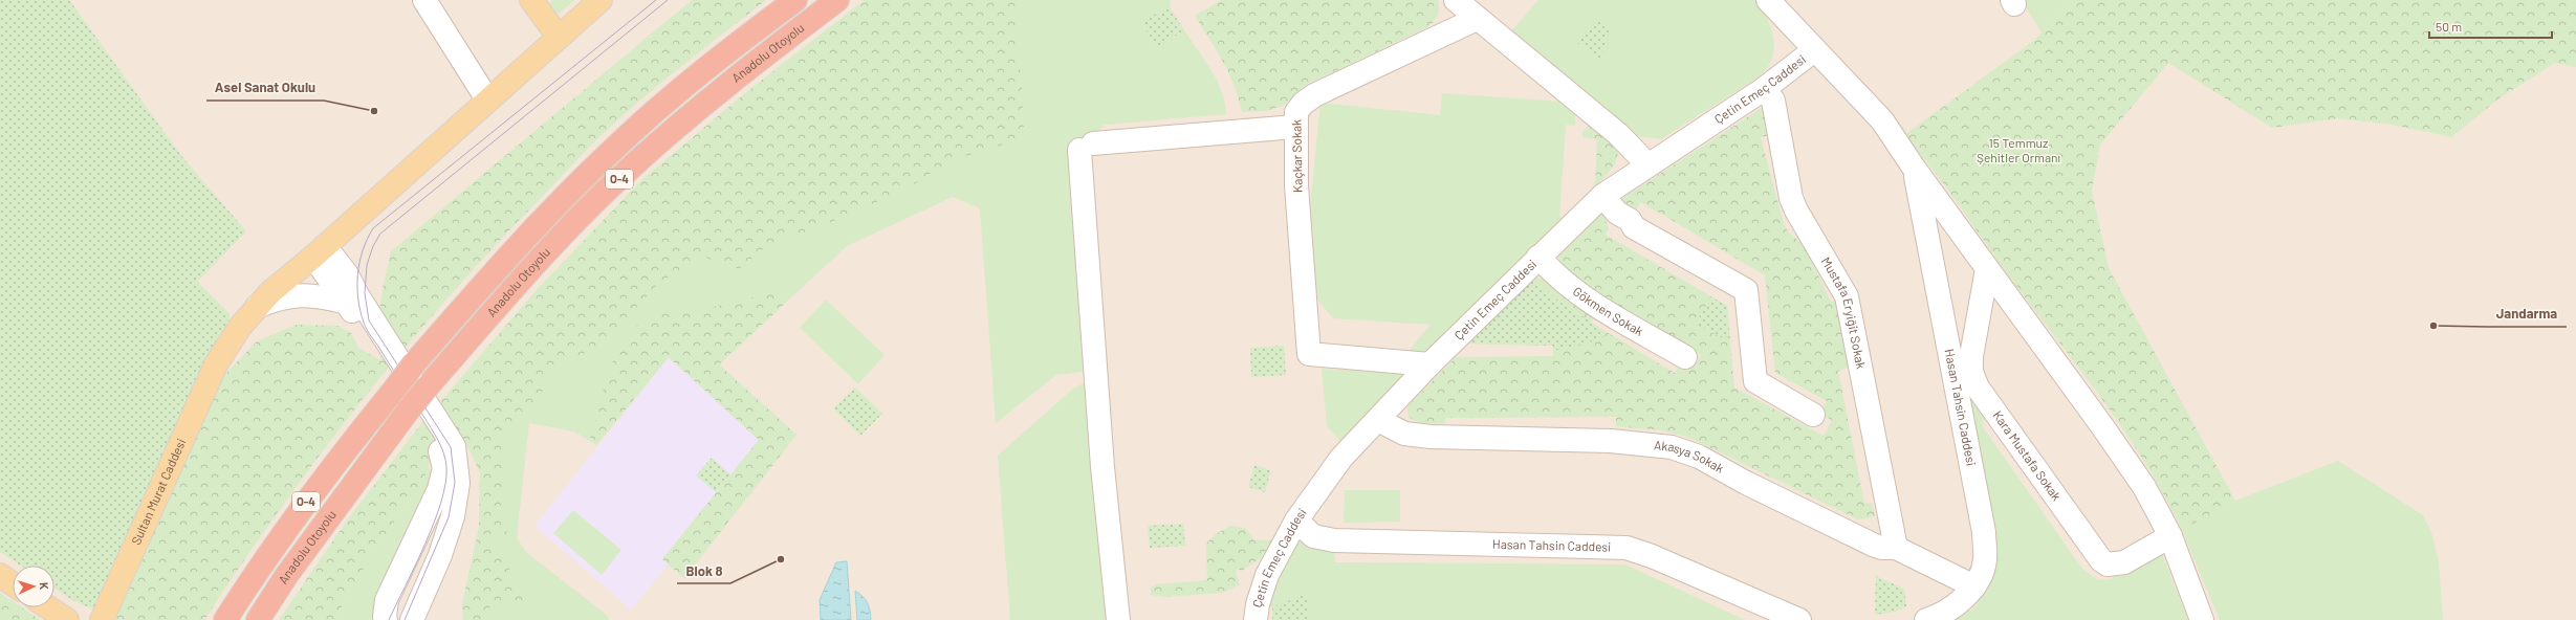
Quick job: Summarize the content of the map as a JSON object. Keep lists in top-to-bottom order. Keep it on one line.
{"streets":{"highway":["Anadolu Otoyolu","O-4"],"main road":["Sultan Murat Caddesi"],"street":["Çetin Emeç Caddesi","Kaçkar Sokak","Gökmen Sokak","Mustafa Eryiğit Sokak","Hasan Tahsin Caddesi","Kara Mustafa Sokak","Akasya Sokak"]},"crossings":[["Çetin Emeç Caddesi","Kaçkar Sokak"],["Çetin Emeç Caddesi","Gökmen Sokak"],["Çetin Emeç Caddesi","Mustafa Eryiğit Sokak"],["Çetin Emeç Caddesi","Hasan Tahsin Caddesi"],["Çetin Emeç Caddesi","Akasya Sokak"],["Mustafa Eryiğit Sokak","Akasya Sokak"],["Hasan Tahsin Caddesi","Akasya Sokak"]],"parks":["15 Temmuz Şehitler Ormanı"],"places":["Asel Sanat Okulu","Jandarma","Blok 8"],"scale_bar":"50 m","north":"right"}
